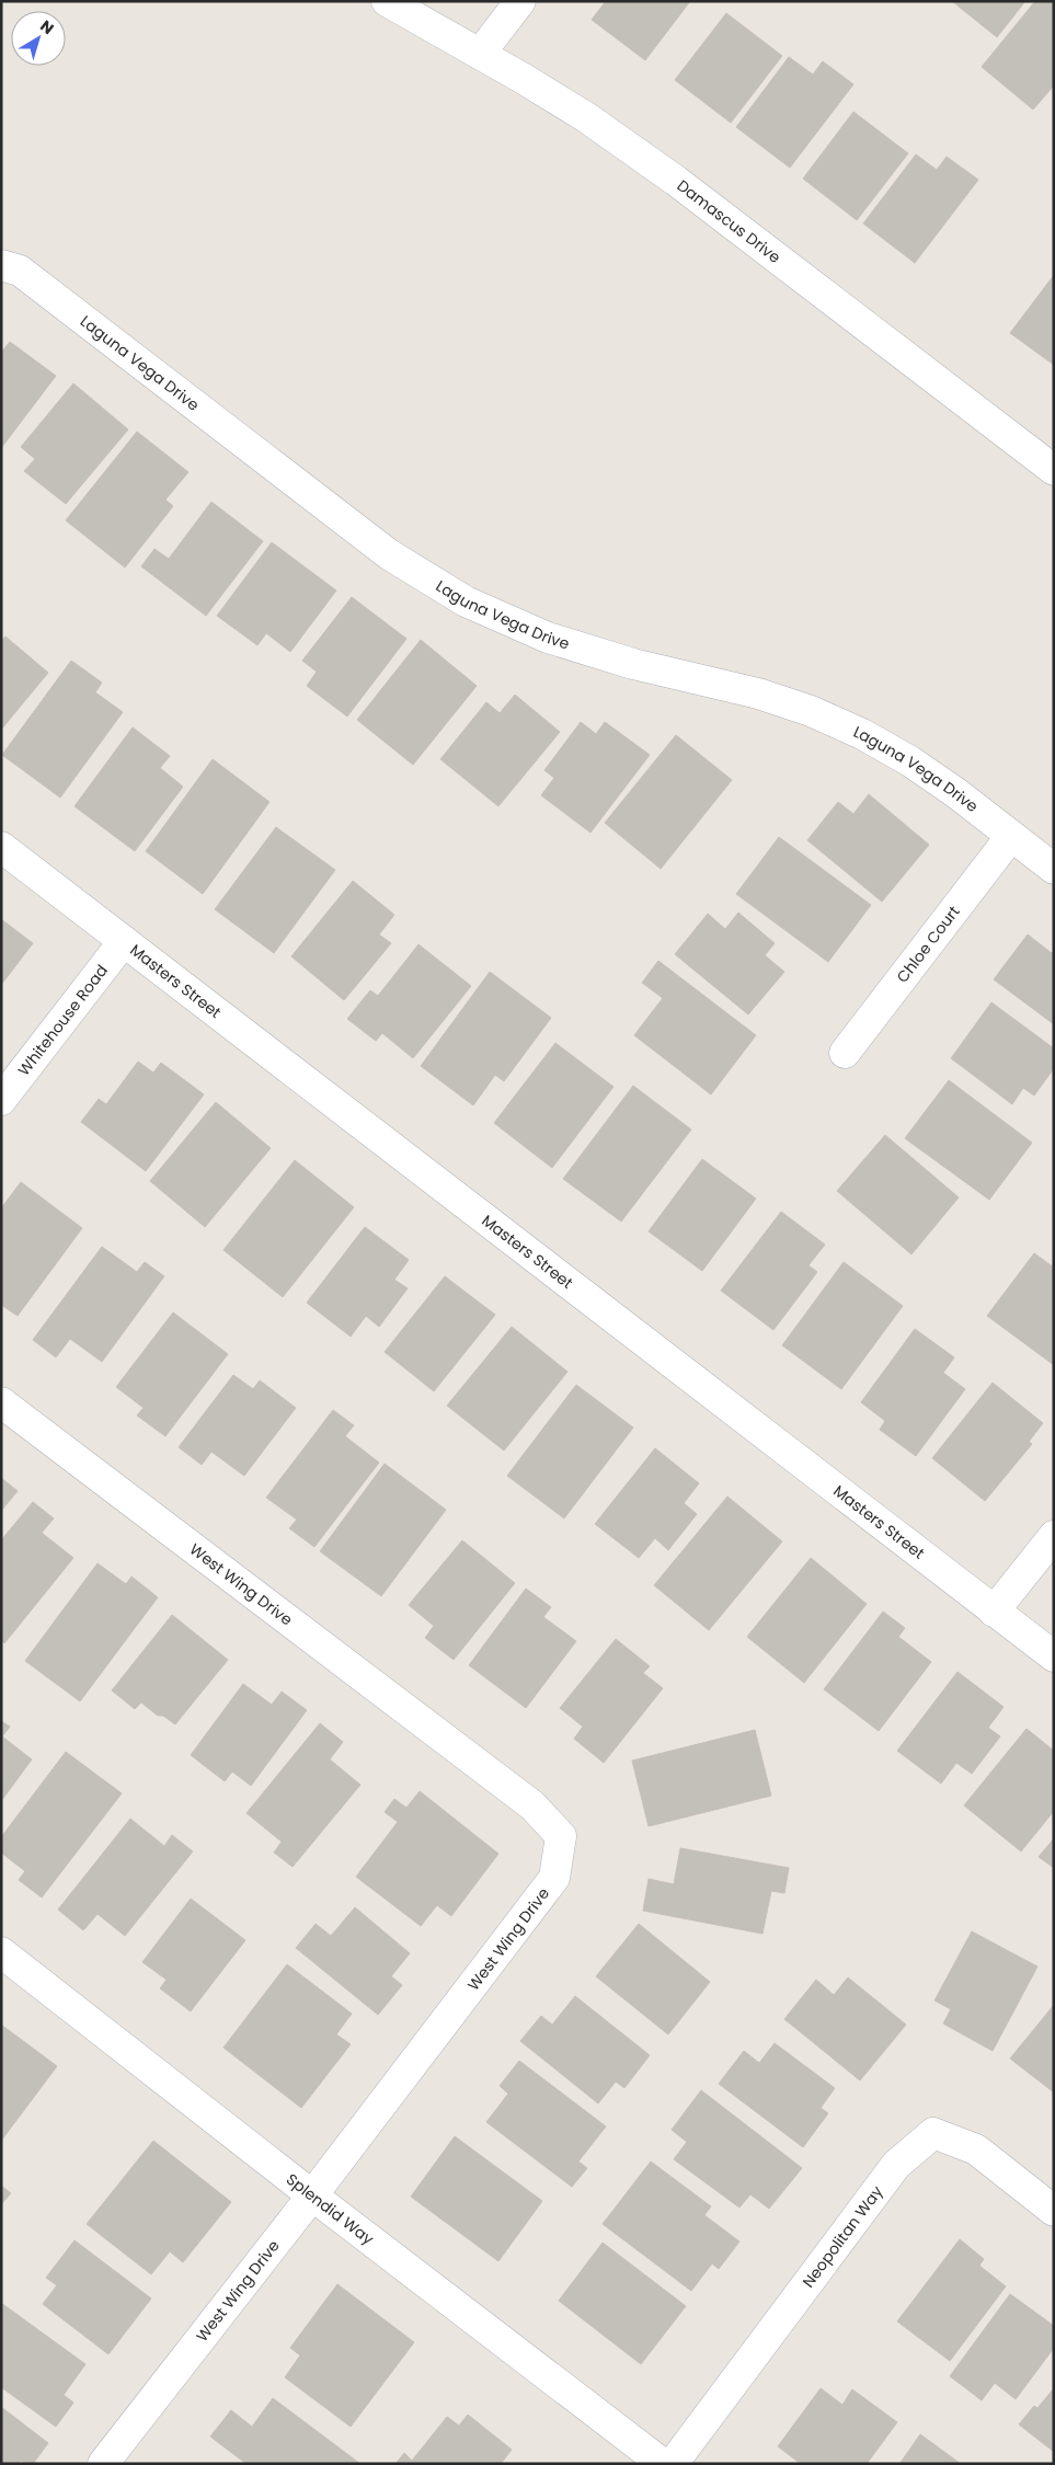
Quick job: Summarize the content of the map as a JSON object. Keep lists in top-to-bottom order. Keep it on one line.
{"streets":{"street":["Damascus Drive","Laguna Vega Drive","Chloe Court","Masters Street","Whitehouse Road","West Wing Drive","Splendid Way","Neopolitan Way"]},"crossings":[["Laguna Vega Drive","Chloe Court"],["Masters Street","Whitehouse Road"],["West Wing Drive","Splendid Way"]],"north":"top right"}
